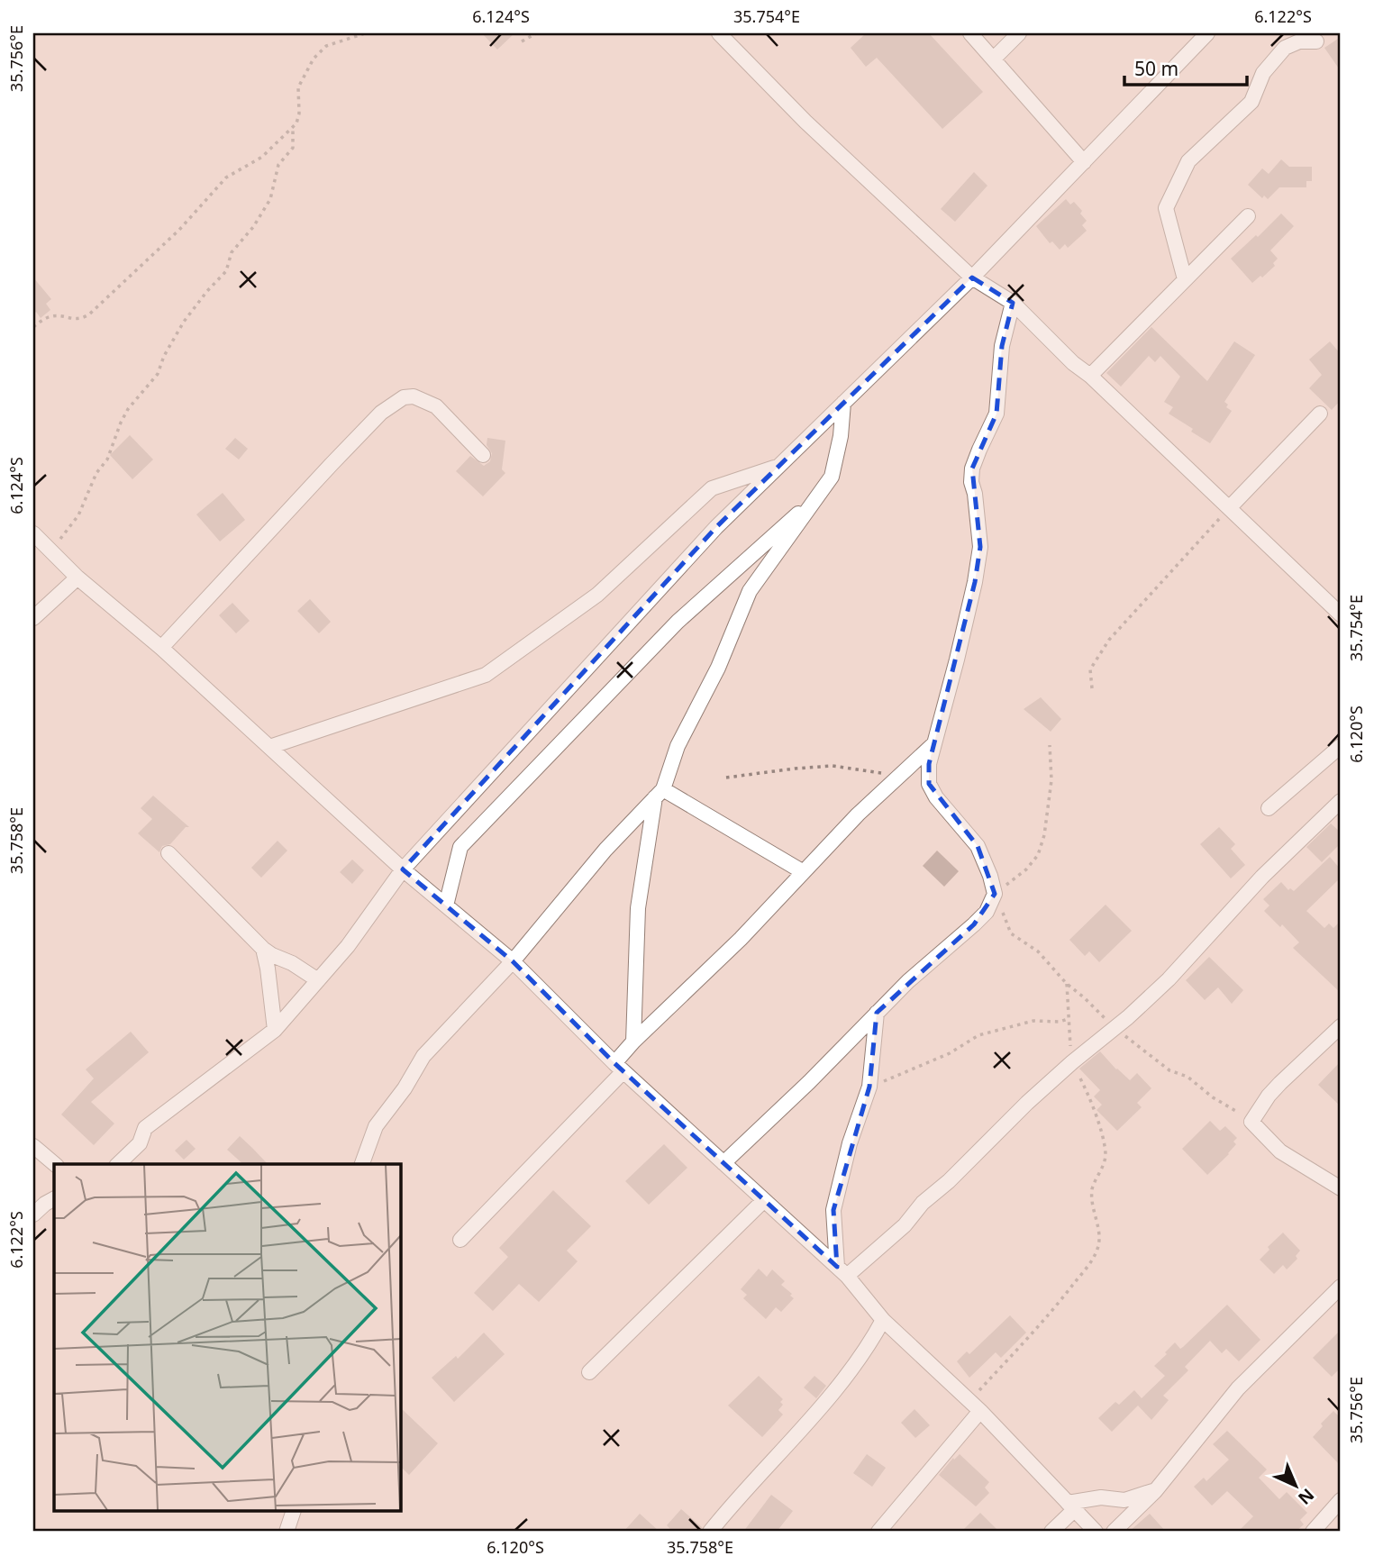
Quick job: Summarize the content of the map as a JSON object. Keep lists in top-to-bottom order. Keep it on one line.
{"scale_bar":"50 m","north":"bottom right","coordinates":["6.124°S","35.754°E","6.122°S","35.756°E","6.120°S","35.758°E"]}
